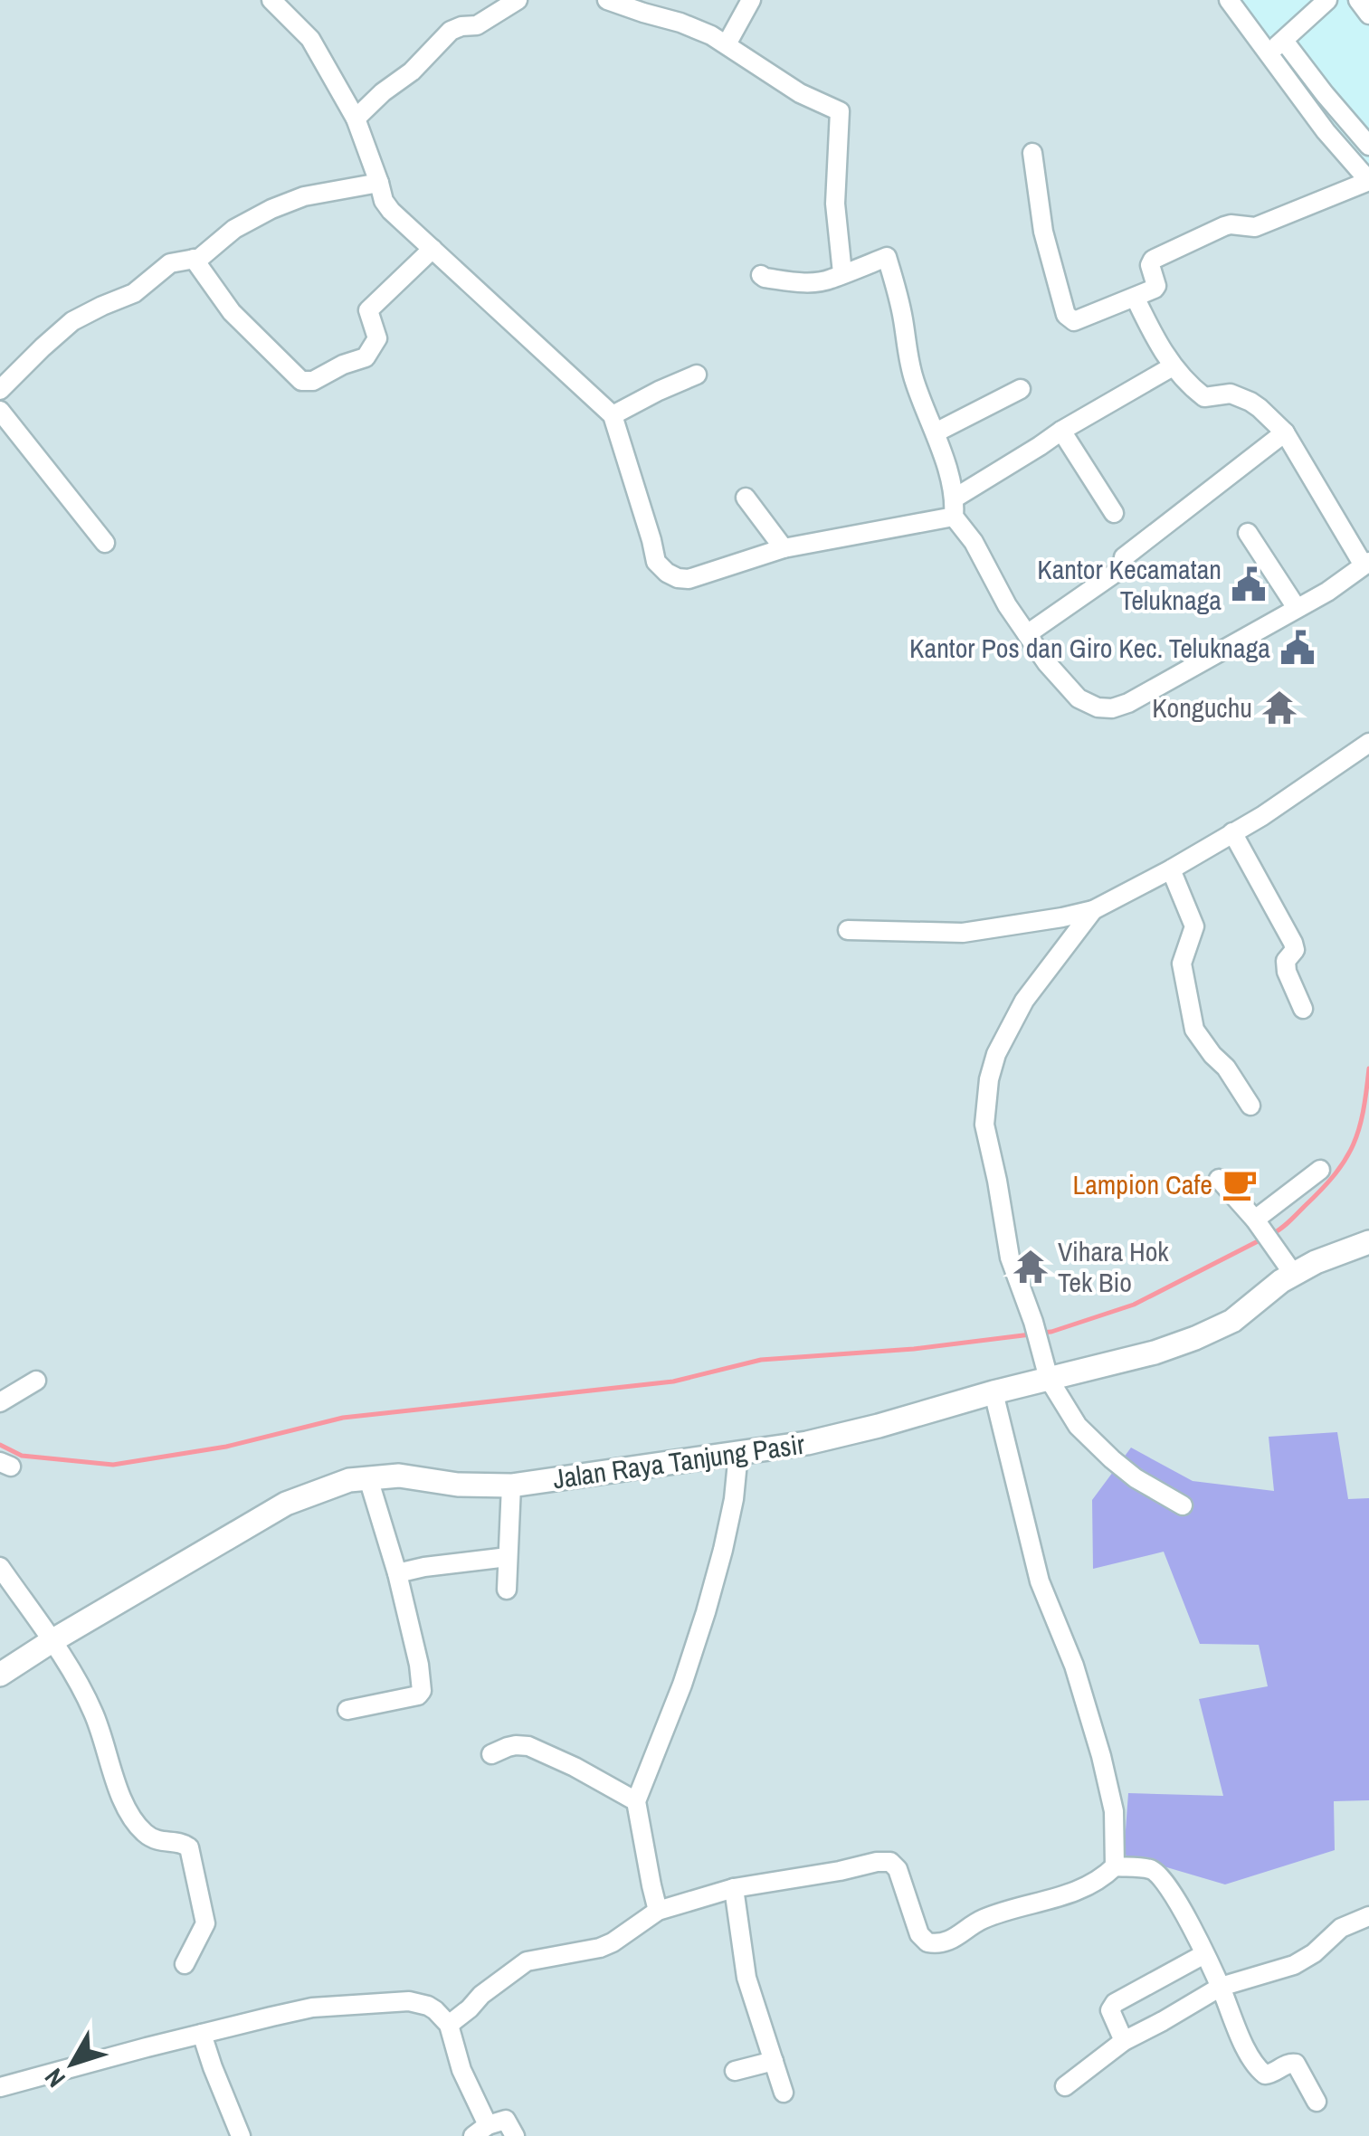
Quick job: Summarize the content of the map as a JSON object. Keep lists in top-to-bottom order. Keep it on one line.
{"streets":{"street":["Jalan Raya Tanjung Pasir"]},"places":{"public building":["Kantor Kecamatan Teluknaga","Kantor Pos dan Giro Kec. Teluknaga"],"temple":["Konguchu","Vihara Hok Tek Bio"],"cafe":["Lampion Cafe"]},"north":"bottom left"}
